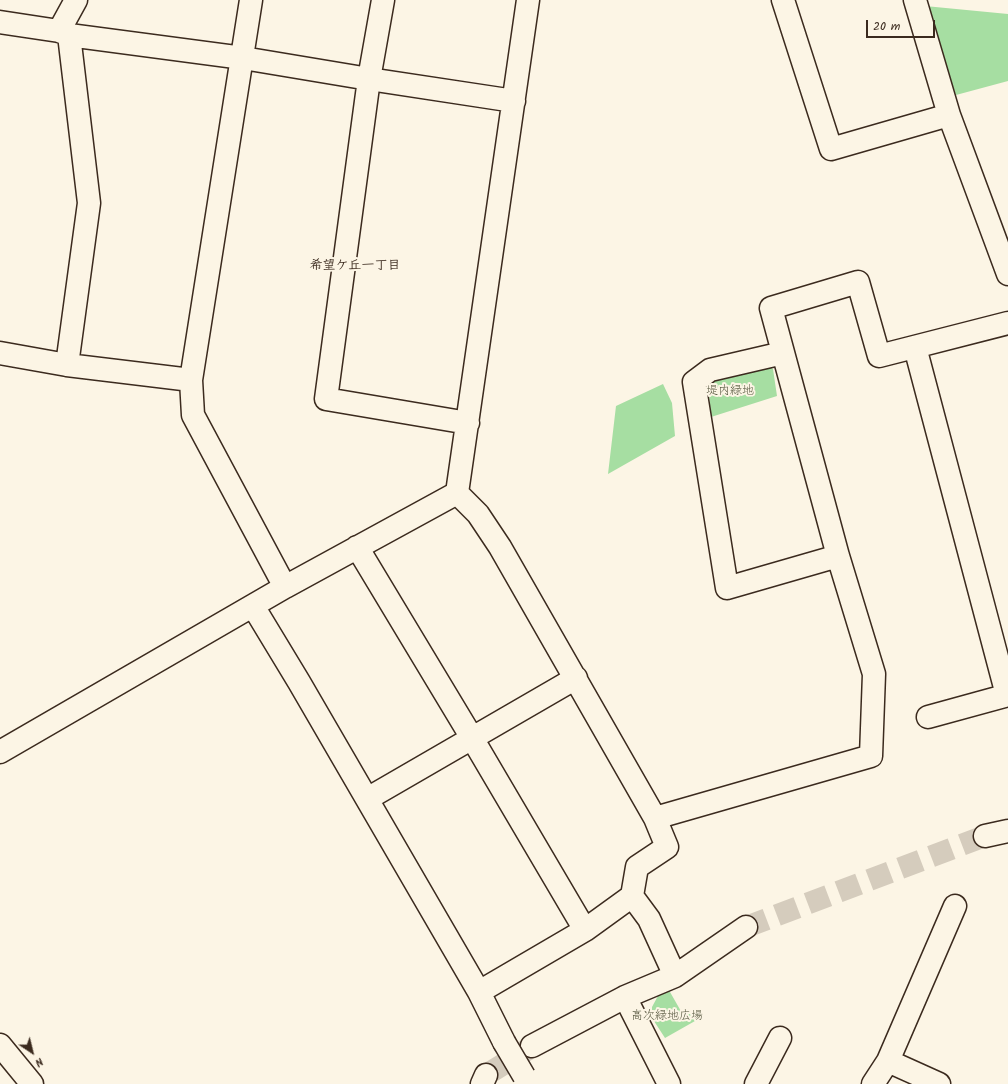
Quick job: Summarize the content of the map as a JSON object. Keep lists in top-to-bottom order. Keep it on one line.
{"districts":["希望ケ丘一丁目"],"parks":["堤内緑地","高次緑地広場"],"scale_bar":"20 m","north":"bottom right"}
